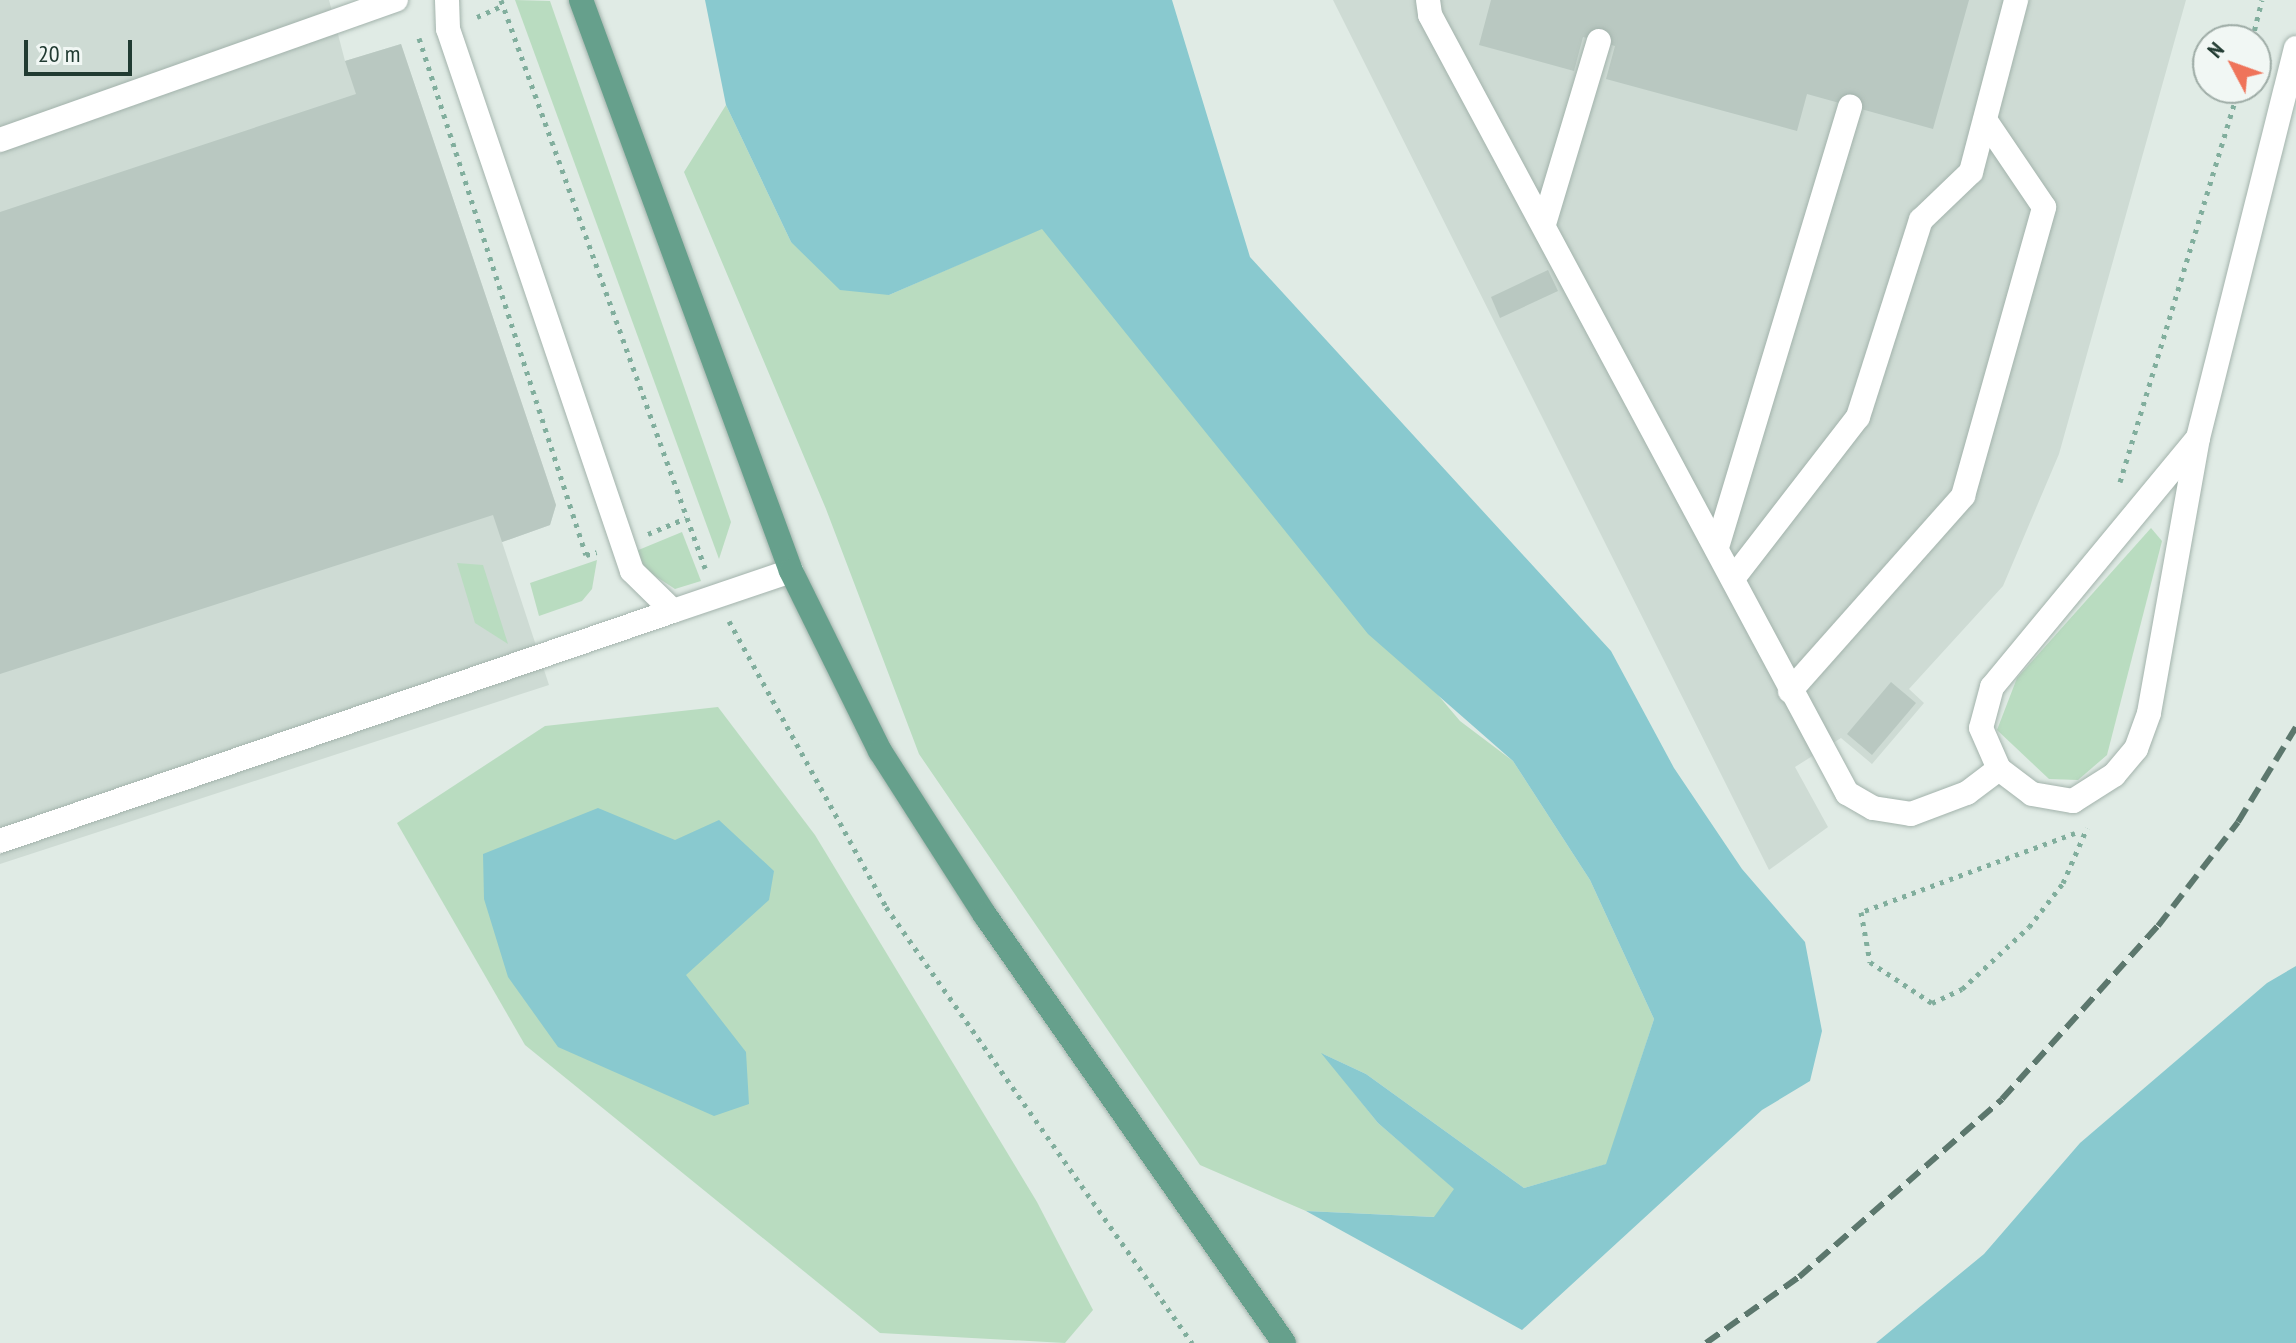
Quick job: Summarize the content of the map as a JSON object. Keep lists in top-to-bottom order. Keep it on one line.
{"scale_bar":"20 m","north":"top left"}
